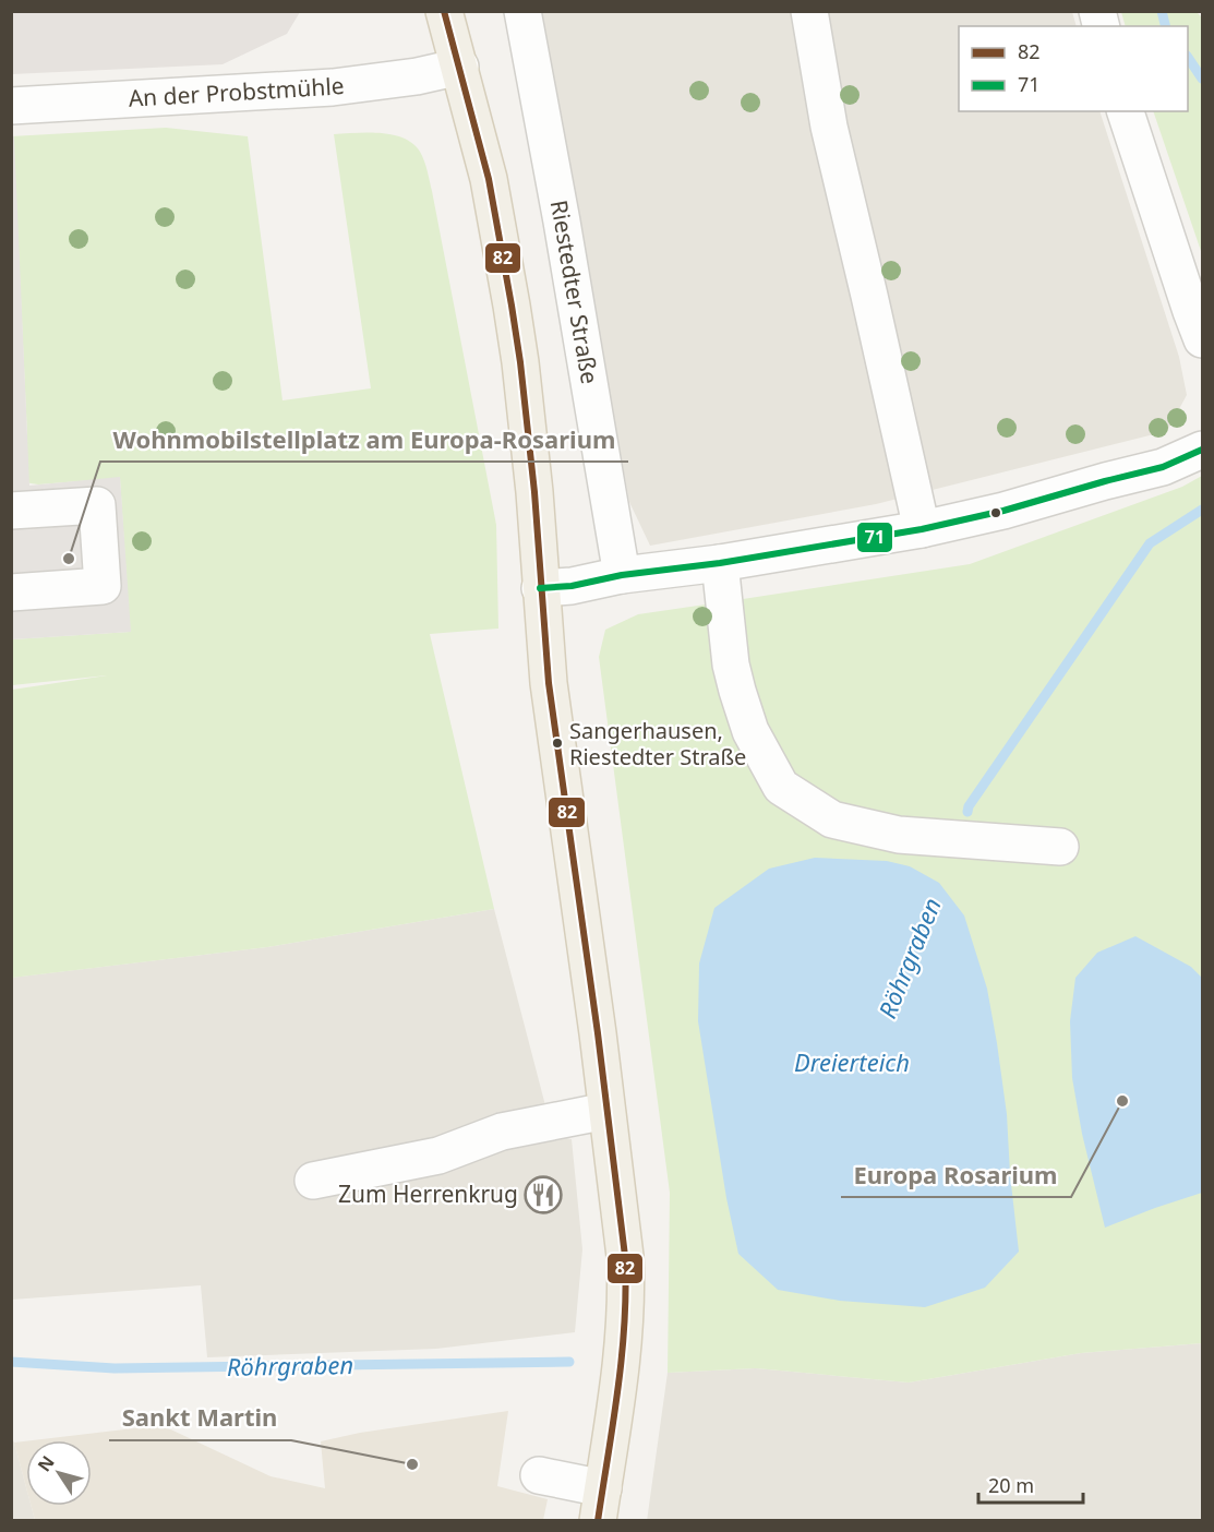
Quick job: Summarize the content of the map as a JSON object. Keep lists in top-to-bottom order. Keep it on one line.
{"streets":{"street":["An der Probstmühle","Riestedter Straße"]},"water":["Röhrgraben","Dreierteich"],"places":{"other":["Wohnmobilstellplatz am Europa-Rosarium","Sangerhausen, Riestedter Straße","Europa Rosarium","Sankt Martin"],"restaurant":["Zum Herrenkrug"]},"lines":["transit line 82","transit line 71"],"legend":["82","71"],"scale_bar":"20 m","north":"top left"}
